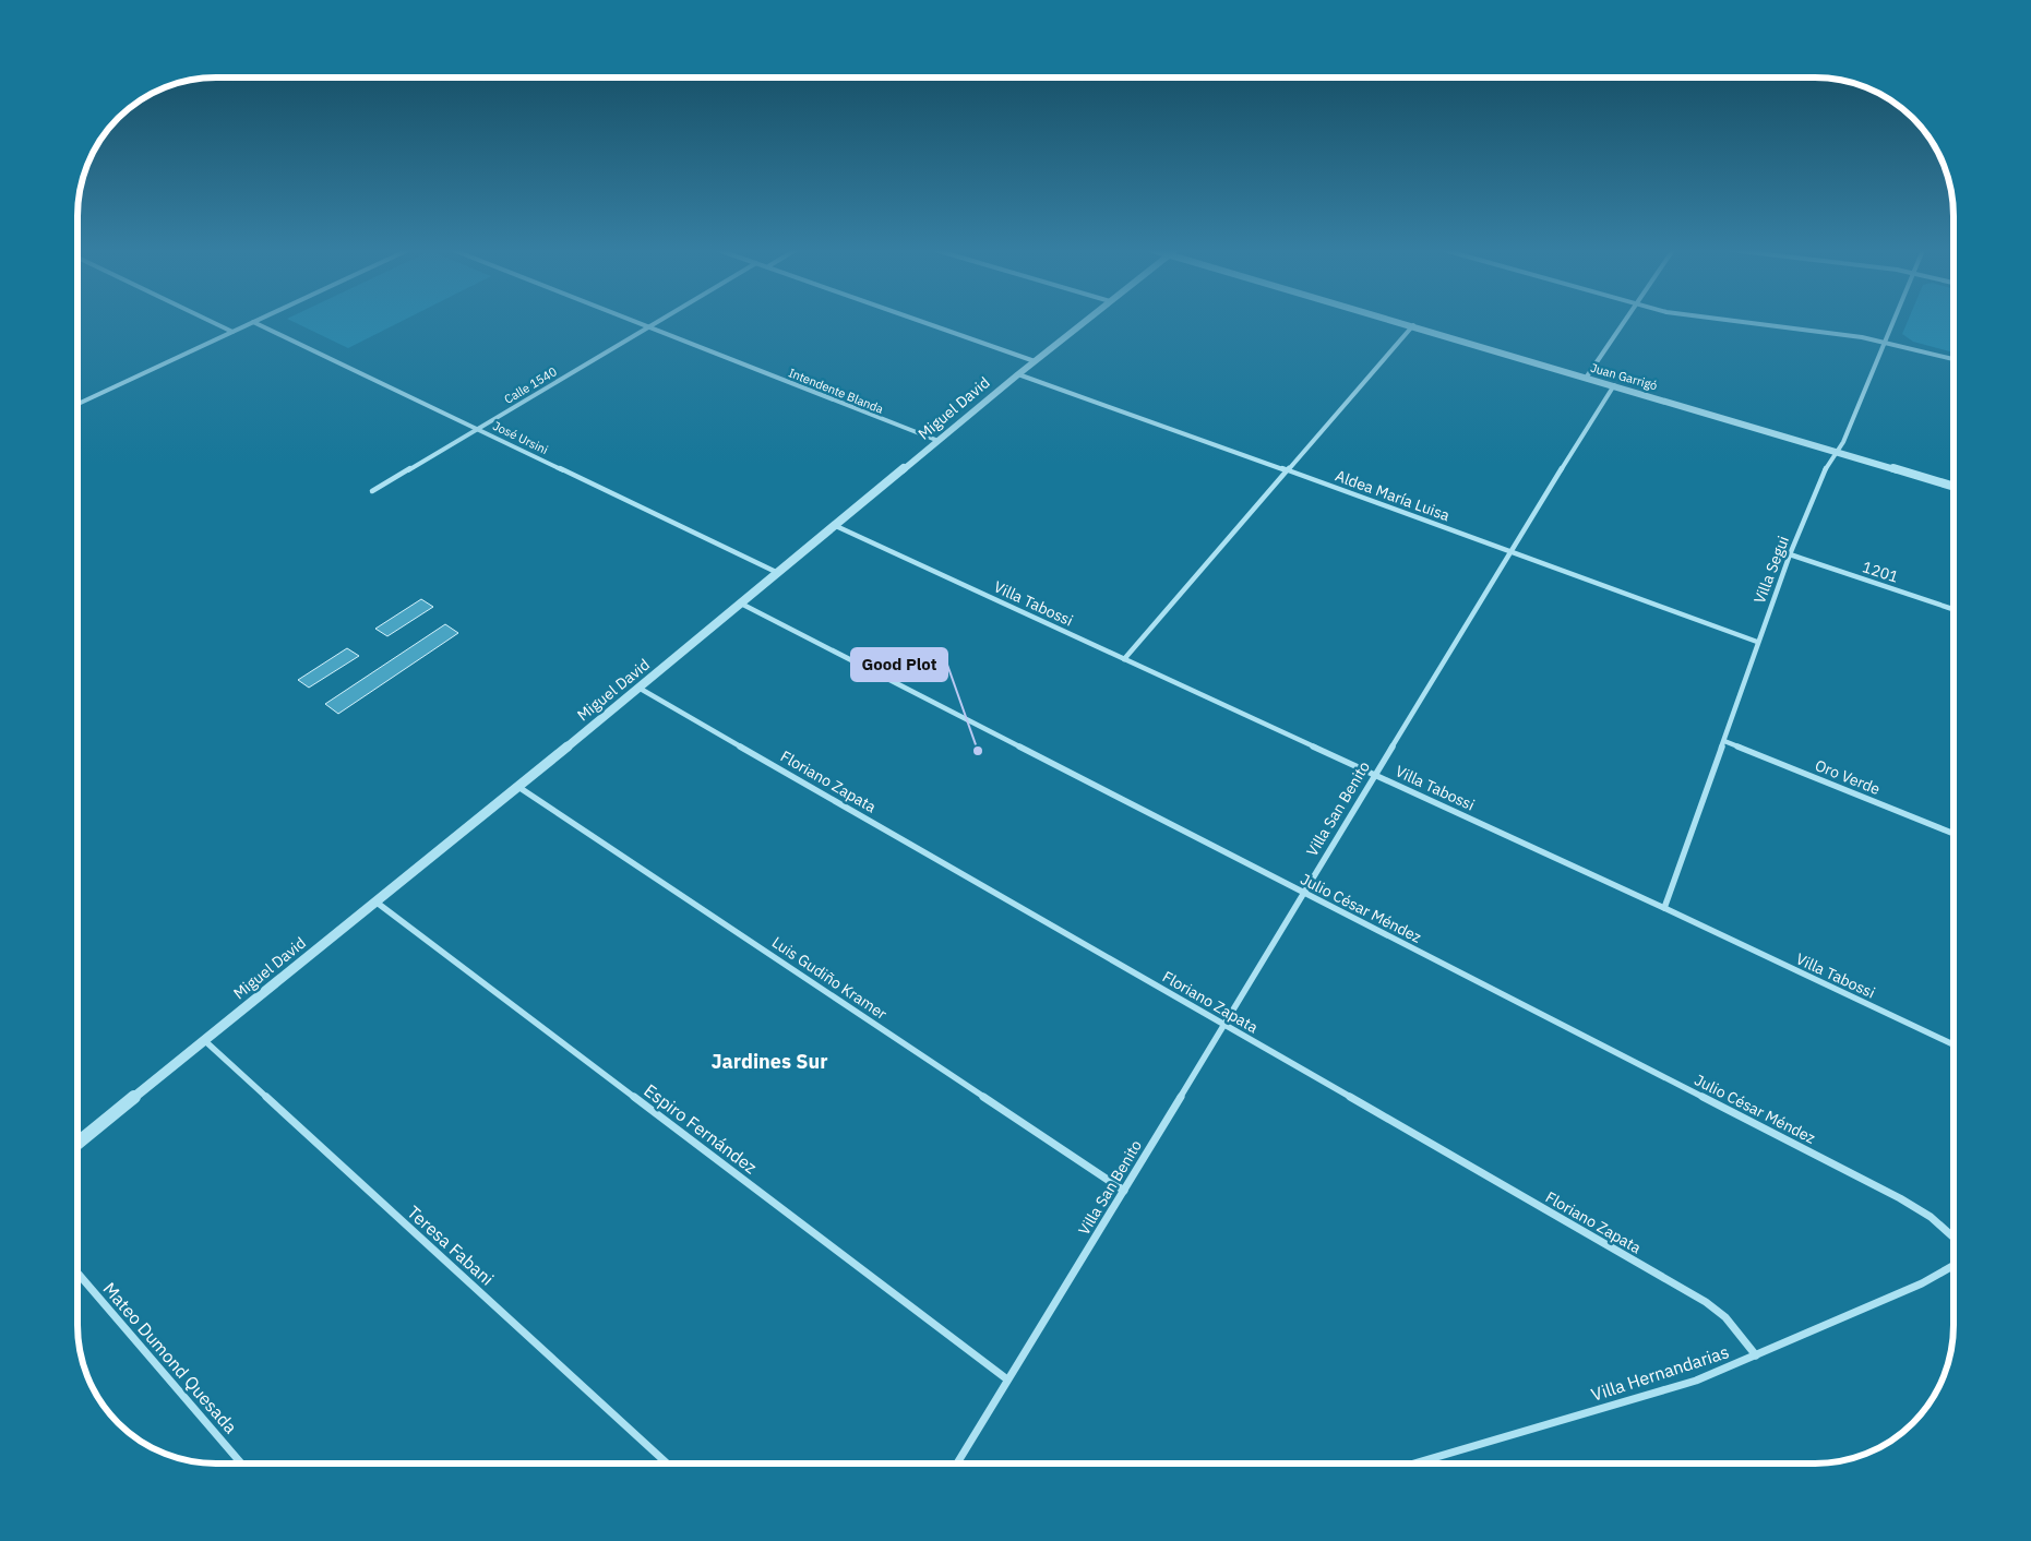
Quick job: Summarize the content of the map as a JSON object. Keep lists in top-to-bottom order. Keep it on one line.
{"streets":{"street":["Juan Garrigó","Calle 1540","Intendente Blanda","Miguel David","José Ursini","Aldea María Luisa","Villa Segui","1201","Villa Tabossi","Oro Verde","Floriano Zapata","Villa San Benito","Julio César Méndez","Luis Gudiño Kramer","Espiro Fernández","Teresa Fabani","Mateo Dumond Quesada","Villa Hernandarias"]},"crossings":[["Juan Garrigó","Villa Segui"],["Juan Garrigó","Villa San Benito"],["Calle 1540","Intendente Blanda"],["Calle 1540","José Ursini"],["Intendente Blanda","Miguel David"],["Miguel David","José Ursini"],["Miguel David","Aldea María Luisa"],["Miguel David","Villa Tabossi"],["Miguel David","Floriano Zapata"],["Miguel David","Julio César Méndez"],["Miguel David","Luis Gudiño Kramer"],["Miguel David","Espiro Fernández"],["Miguel David","Teresa Fabani"],["Aldea María Luisa","Villa Segui"],["Aldea María Luisa","Villa San Benito"],["Villa Segui","1201"],["Villa Segui","Villa Tabossi"],["Villa Segui","Oro Verde"],["Villa Tabossi","Villa San Benito"],["Floriano Zapata","Villa San Benito"],["Floriano Zapata","Villa Hernandarias"],["Villa San Benito","Julio César Méndez"],["Villa San Benito","Luis Gudiño Kramer"],["Villa San Benito","Espiro Fernández"]],"districts":["Jardines Sur"],"places":["Good Plot"]}
